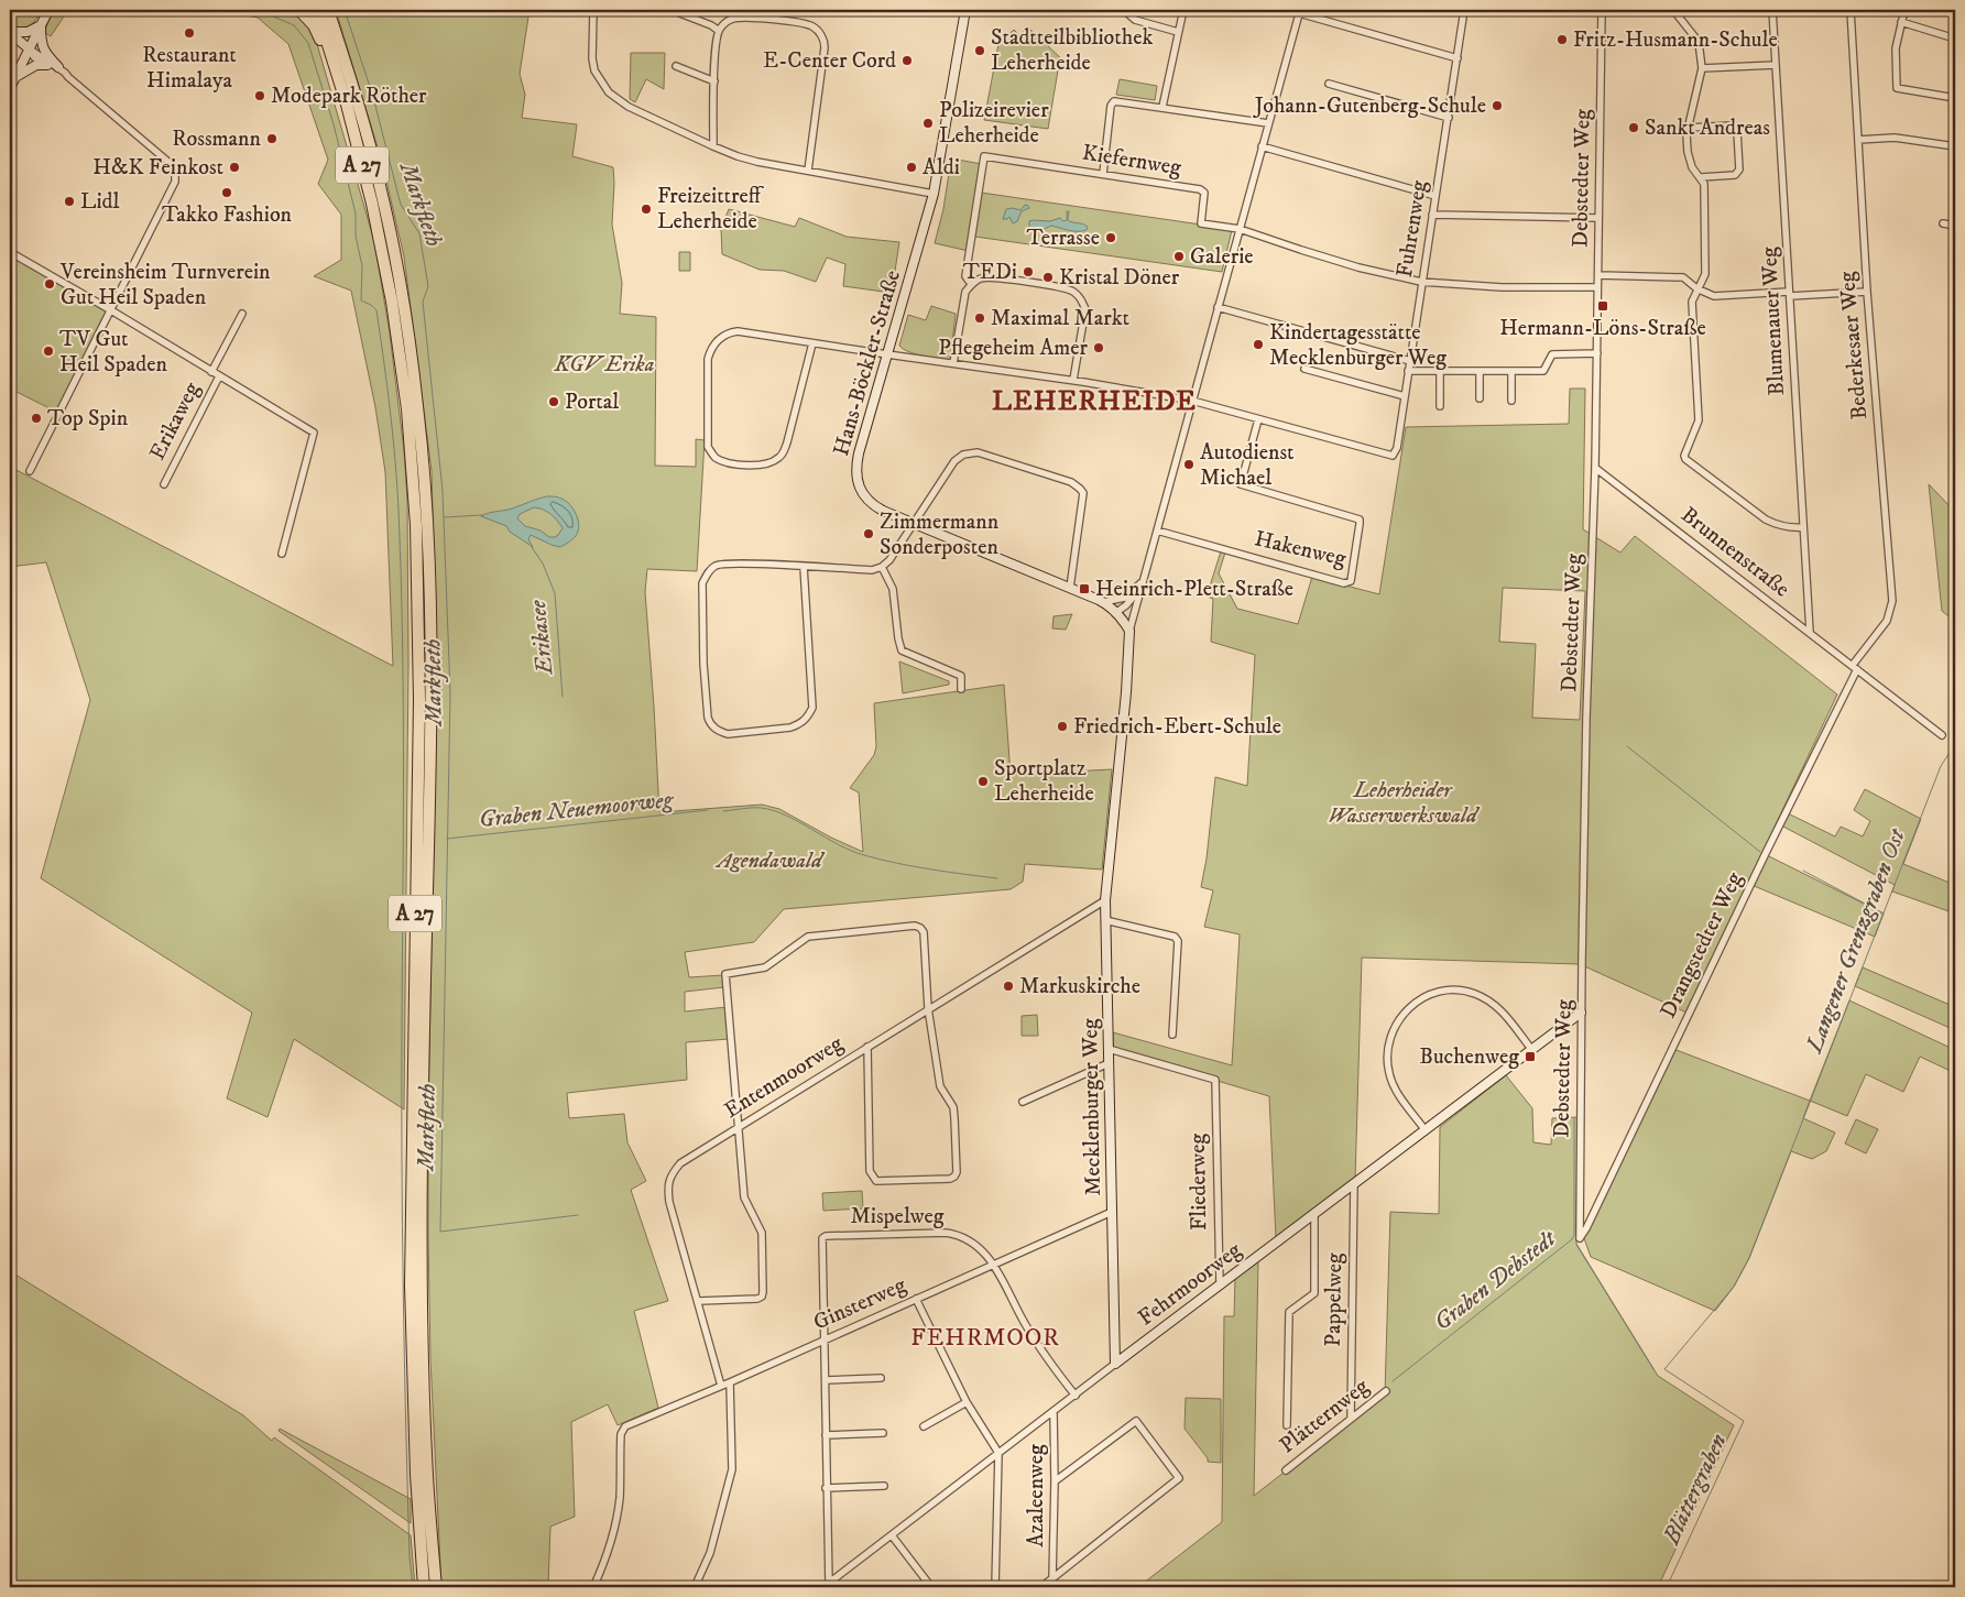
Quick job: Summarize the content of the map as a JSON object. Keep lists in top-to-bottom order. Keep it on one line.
{"streets":{"highway":["A 27"],"street":["Kiefernweg","Debstedter Weg","Fuhrenweg","Blumenauer Weg","Bederkesaer Weg","Hans-Böckler-Straße","Erikaweg","Hakenweg","Brunnenstraße","Drangstedter Weg","Entenmoorweg","Mecklenburger Weg","Fliederweg","Mispelweg","Fehrmoorweg","Pappelweg","Ginsterweg","Plätternweg","Azaleenweg"]},"crossings":[["Kiefernweg","Mecklenburger Weg"],["Debstedter Weg","Brunnenstraße"],["Debstedter Weg","Drangstedter Weg"],["Debstedter Weg","Fehrmoorweg"],["Fuhrenweg","Hakenweg"],["Blumenauer Weg","Brunnenstraße"],["Bederkesaer Weg","Brunnenstraße"],["Bederkesaer Weg","Drangstedter Weg"],["Hans-Böckler-Straße","Mecklenburger Weg"],["Hakenweg","Mecklenburger Weg"],["Brunnenstraße","Drangstedter Weg"],["Entenmoorweg","Mecklenburger Weg"],["Entenmoorweg","Ginsterweg"],["Mecklenburger Weg","Fliederweg"],["Mecklenburger Weg","Fehrmoorweg"],["Mecklenburger Weg","Ginsterweg"],["Fliederweg","Fehrmoorweg"],["Mispelweg","Fehrmoorweg"],["Mispelweg","Ginsterweg"],["Fehrmoorweg","Pappelweg"],["Fehrmoorweg","Azaleenweg"],["Pappelweg","Plätternweg"]],"districts":["LEHERHEIDE","FEHRMOOR"],"water":["Markfleth","Erikasee","Graben Neuemoorweg","Langener Grenzgraben Ost","Graben Debstedt","Blättergraben"],"parks":["KGV Erika","Leherheider Wasserwerkswald","Agendawald"],"places":{"other":["Restaurant Himalaya","Fritz-Husmann-Schule","Stadtteilbibliothek Leherheide","E-Center Cord","Modepark Röther","Johann-Gutenberg-Schule","Polizeirevier Leherheide","Sankt Andreas","Rossmann","H&K Feinkost","Aldi","Takko Fashion","Lidl","Freizeittreff Leherheide","Terrasse","Galerie","TEDi","Kristal Döner","Vereinsheim Turnverein Gut Heil Spaden","Maximal Markt","Kindertagesstätte Mecklenburger Weg","Pflegeheim Amer","TV Gut Heil Spaden","Portal","Top Spin","Autodienst Michael","Zimmermann Sonderposten","Friedrich-Ebert-Schule","Sportplatz Leherheide","Markuskirche"],"transit":["Hermann-Löns-Straße","Heinrich-Plett-Straße","Buchenweg"]}}
